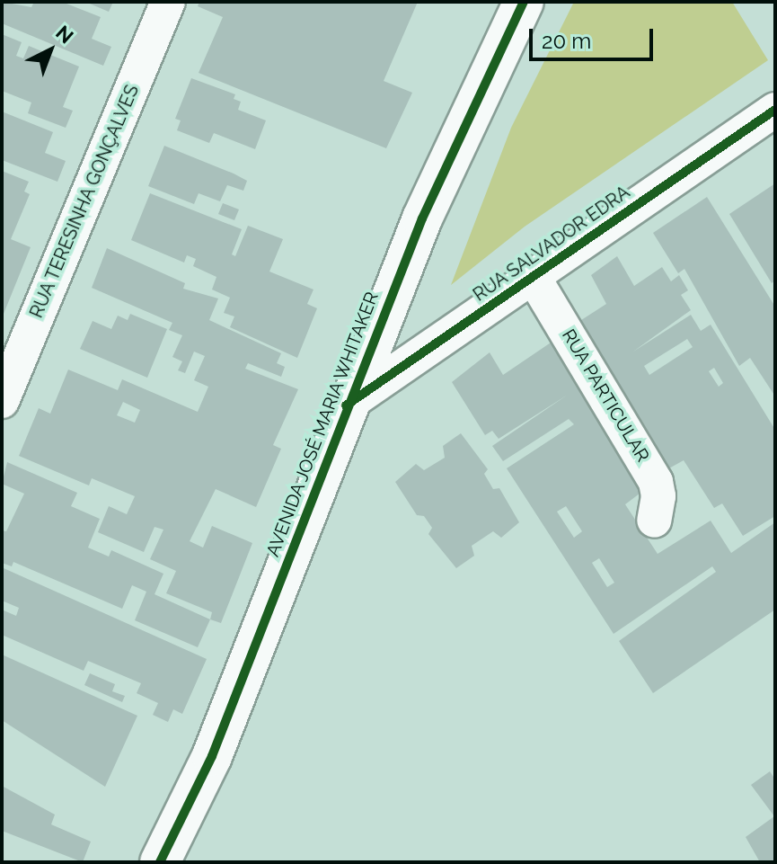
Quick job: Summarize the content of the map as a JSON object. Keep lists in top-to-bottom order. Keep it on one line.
{"streets":{"street":["RUA TERESINHA GONÇALVES","RUA SALVADOR EDRA","RUA PARTICULAR","AVENIDA JOSÉ MARIA WHITAKER"]},"crossings":[["RUA SALVADOR EDRA","RUA PARTICULAR"],["RUA SALVADOR EDRA","AVENIDA JOSÉ MARIA WHITAKER"]],"scale_bar":"20 m","north":"top right"}
